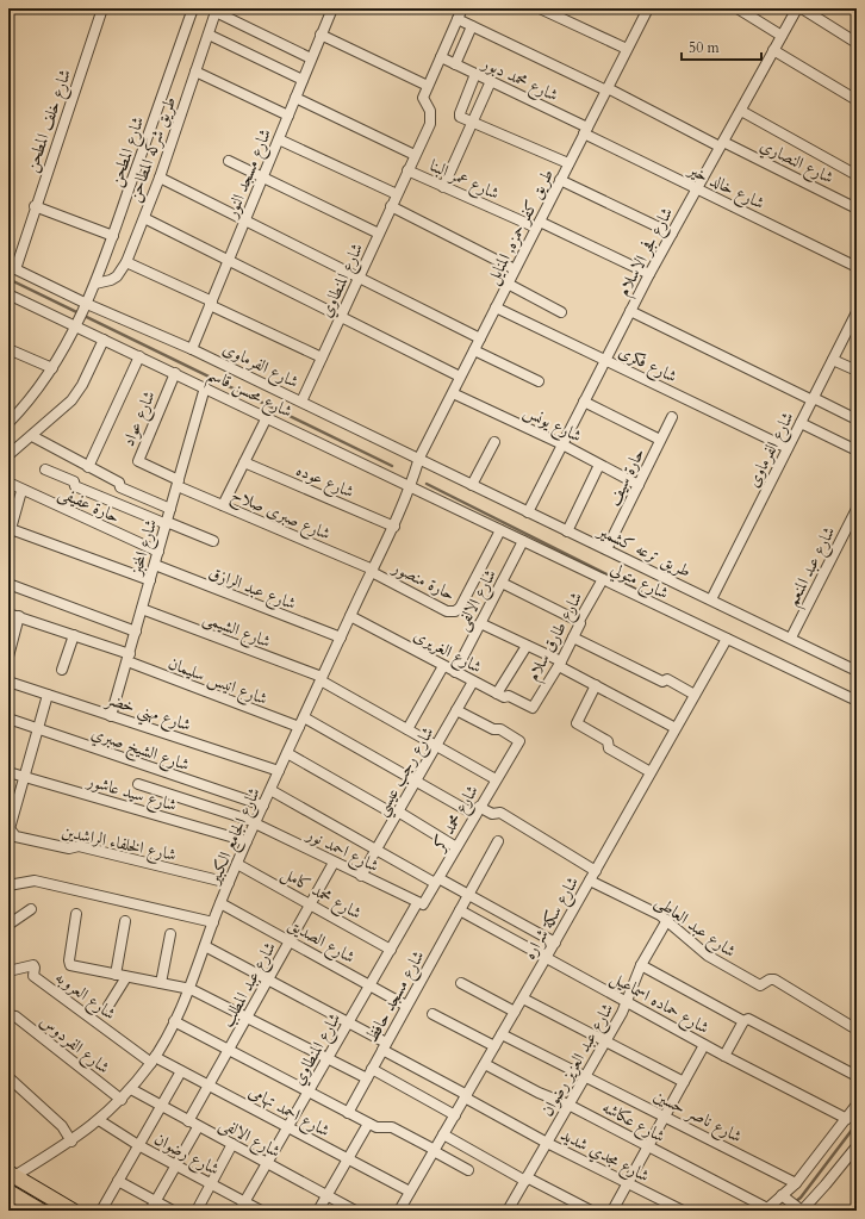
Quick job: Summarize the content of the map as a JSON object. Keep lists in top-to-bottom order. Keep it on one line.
{"streets":{"street":["شارع محمد دبور","شارع خلف المطحن","طريق شركه المطاحن","شارع المطحن","شارع النصاري","شارع مسجد النور","شارع عمر البنا","شارع خالد خير","طريق كفر حمزه, المنايل","شارع فجر الاسلام","شارع المنطاوي","شارع فكرى","شارع الفرماوى","شارع محسن قاسم","شارع عواد","شارع يونس","حارة سيف","شارع عوده","حارة عفيفى","شارع صبرى صلاح","شارع المخبز","طريق ترعه كشمير","شارع عبد المنعم","حارة منصور","شارع متولي","شارع عبد الرازق","شارع الالفى","شارع الشيمى","شارع طارق سلام","شارع الغريرى","شارع انيس سليمان","شارع مهني خضر","شارع الشيخ صبري","شارع رجب عيسي","شارع سيد عاشور","شارع محمد كر","شارع الجامع الكبير","شارع الخلفاء الراشدين","شارع احمد نور","شارع محمد كامل","شارع سكة شراره","شارع عبد العاطى","شارع الصديق","شارع عبد المطلب","شارع العروبه","شارع مسجد حافظ","شارع حماده اسماعيل","شارع الفردوس","شارع عبد العزيز رضوان","شارع احمد تهامى","شارع ناصر حسين","شارع عكاشه","شارع رضوان","شارع مجدي شديد"]},"crossings":[["شارع محمد دبور","شارع خالد خير"],["شارع محمد دبور","طريق كفر حمزه, المنايل"],["شارع خلف المطحن","شارع الفرماوى"],["طريق شركه المطاحن","شارع المطحن"],["شارع المطحن","شارع الفرماوى"],["شارع المطحن","شارع محسن قاسم"],["شارع النصاري","طريق كفر حمزه, المنايل"],["شارع النصاري","شارع فجر الاسلام"],["شارع مسجد النور","شارع الفرماوى"],["شارع عمر البنا","طريق كفر حمزه, المنايل"],["شارع عمر البنا","شارع فجر الاسلام"],["شارع عمر البنا","شارع المنطاوي"],["شارع خالد خير","طريق كفر حمزه, المنايل"],["شارع خالد خير","شارع فجر الاسلام"],["طريق كفر حمزه, المنايل","شارع فكرى"],["طريق كفر حمزه, المنايل","شارع الفرماوى"],["طريق كفر حمزه, المنايل","شارع يونس"],["طريق كفر حمزه, المنايل","طريق ترعه كشمير"],["طريق كفر حمزه, المنايل","شارع الجامع الكبير"],["شارع فجر الاسلام","شارع فكرى"],["شارع فجر الاسلام","شارع يونس"],["شارع فجر الاسلام","طريق ترعه كشمير"],["شارع المنطاوي","شارع الفرماوى"],["شارع المنطاوي","شارع الالفى"],["شارع المنطاوي","شارع محمد كر"],["شارع المنطاوي","شارع احمد نور"],["شارع المنطاوي","شارع محمد كامل"],["شارع المنطاوي","شارع الصديق"],["شارع المنطاوي","شارع احمد تهامى"],["شارع المنطاوي","شارع رضوان"],["شارع المنطاوي","شارع مجدي شديد"],["شارع فكرى","شارع الفرماوى"],["شارع الفرماوى","طريق ترعه كشمير"],["شارع الفرماوى","شارع الجامع الكبير"],["شارع محسن قاسم","شارع عواد"],["شارع محسن قاسم","شارع المخبز"],["شارع محسن قاسم","شارع متولي"],["شارع محسن قاسم","شارع الجامع الكبير"],["شارع عواد","شارع صبرى صلاح"],["شارع عواد","شارع المخبز"],["شارع يونس","حارة سيف"],["حارة سيف","طريق ترعه كشمير"],["شارع عوده","شارع الجامع الكبير"],["حارة عفيفى","شارع المخبز"],["شارع صبرى صلاح","شارع المخبز"],["شارع صبرى صلاح","حارة منصور"],["شارع صبرى صلاح","شارع الجامع الكبير"],["شارع المخبز","شارع عبد الرازق"],["شارع المخبز","شارع الشيمى"],["شارع المخبز","شارع انيس سليمان"],["شارع المخبز","شارع مهني خضر"],["طريق ترعه كشمير","شارع عبد المنعم"],["طريق ترعه كشمير","شارع الجامع الكبير"],["حارة منصور","شارع متولي"],["حارة منصور","شارع الجامع الكبير"],["شارع متولي","شارع الالفى"],["شارع متولي","شارع طارق سلام"],["شارع متولي","شارع الجامع الكبير"],["شارع متولي","شارع سكة شراره"],["شارع عبد الرازق","شارع الجامع الكبير"],["شارع الالفى","شارع الغريرى"],["شارع الالفى","شارع الجامع الكبير"],["شارع الالفى","شارع عبد المطلب"],["شارع الشيمى","شارع رجب عيسي"],["شارع الشيمى","شارع محمد كر"],["شارع الشيمى","شارع الجامع الكبير"],["شارع طارق سلام","شارع الغريرى"],["شارع الغريرى","شارع رجب عيسي"],["شارع الغريرى","شارع الجامع الكبير"],["شارع انيس سليمان","شارع الجامع الكبير"],["شارع مهني خضر","شارع الجامع الكبير"],["شارع الشيخ صبري","شارع الجامع الكبير"],["شارع رجب عيسي","شارع محمد كر"],["شارع رجب عيسي","شارع احمد نور"],["شارع سيد عاشور","شارع الجامع الكبير"],["شارع محمد كر","شارع احمد نور"],["شارع الجامع الكبير","شارع الخلفاء الراشدين"],["شارع الجامع الكبير","شارع احمد نور"],["شارع الجامع الكبير","شارع محمد كامل"],["شارع الجامع الكبير","شارع الصديق"],["شارع الجامع الكبير","شارع العروبه"],["شارع الجامع الكبير","شارع الفردوس"],["شارع الجامع الكبير","شارع احمد تهامى"],["شارع الجامع الكبير","شارع رضوان"],["شارع الجامع الكبير","شارع مجدي شديد"],["شارع احمد نور","شارع عبد المطلب"],["شارع محمد كامل","شارع عبد المطلب"],["شارع سكة شراره","شارع عبد العاطى"],["شارع سكة شراره","شارع حماده اسماعيل"],["شارع سكة شراره","شارع احمد تهامى"],["شارع سكة شراره","شارع ناصر حسين"],["شارع سكة شراره","شارع عكاشه"],["شارع سكة شراره","شارع مجدي شديد"],["شارع عبد العاطى","شارع عبد العزيز رضوان"],["شارع الصديق","شارع عبد المطلب"],["شارع الصديق","شارع مسجد حافظ"],["شارع عبد المطلب","شارع احمد تهامى"],["شارع عبد المطلب","شارع مجدي شديد"],["شارع العروبه","شارع احمد تهامى"],["شارع مسجد حافظ","شارع حماده اسماعيل"],["شارع مسجد حافظ","شارع مجدي شديد"],["شارع حماده اسماعيل","شارع عبد العزيز رضوان"],["شارع عبد العزيز رضوان","شارع ناصر حسين"],["شارع عبد العزيز رضوان","شارع عكاشه"],["شارع عبد العزيز رضوان","شارع مجدي شديد"]],"scale_bar":"50 m"}
